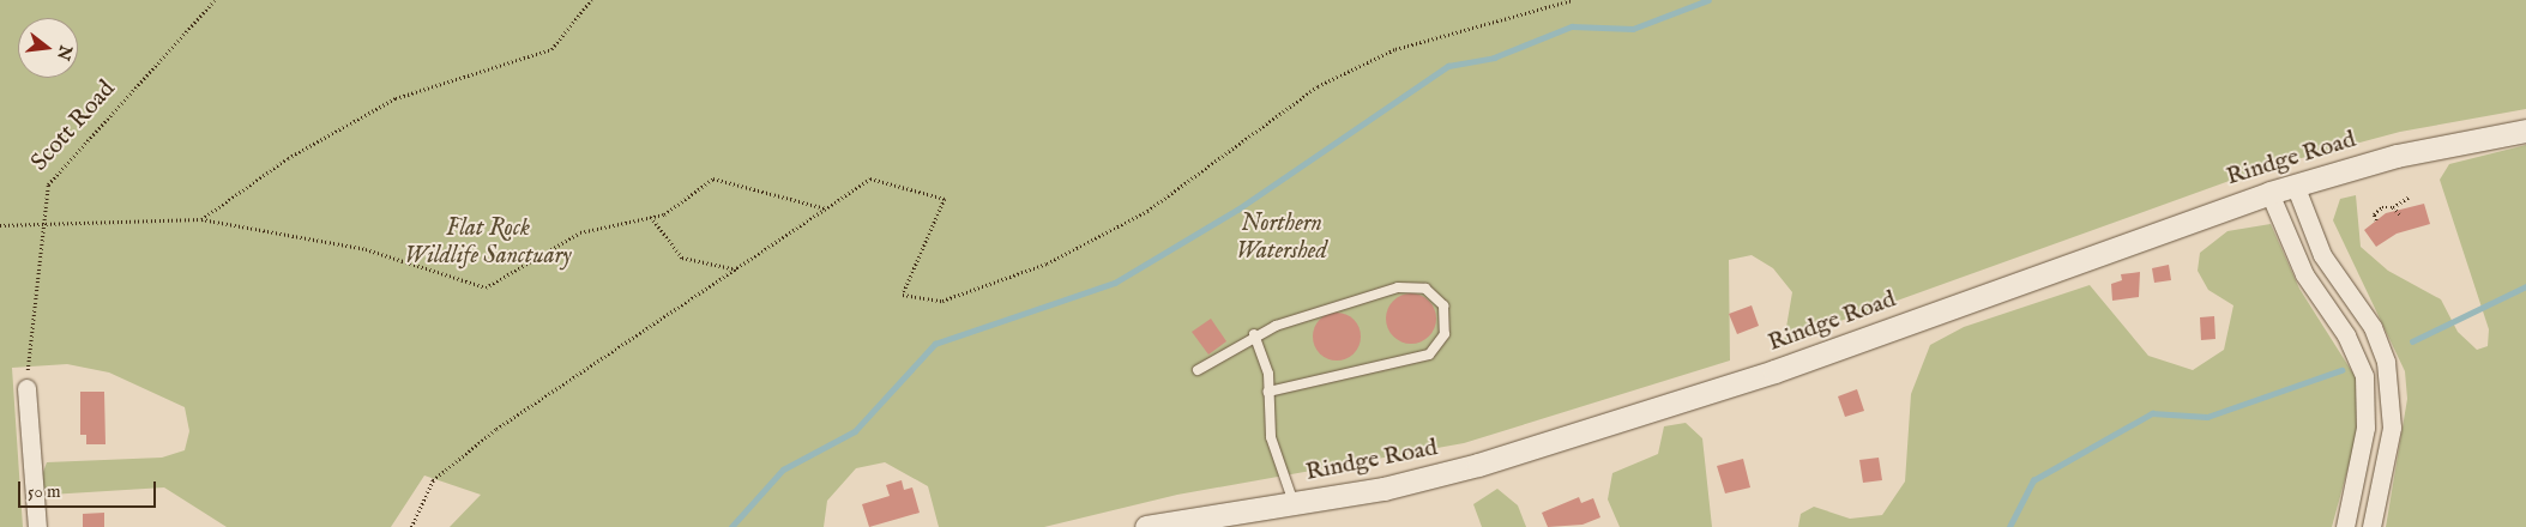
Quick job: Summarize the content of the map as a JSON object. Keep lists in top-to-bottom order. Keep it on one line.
{"streets":{"street":["Rindge Road"],"path":["Scott Road"]},"parks":["Northern Watershed","Flat Rock Wildlife Sanctuary"],"scale_bar":"50 m","north":"right"}
